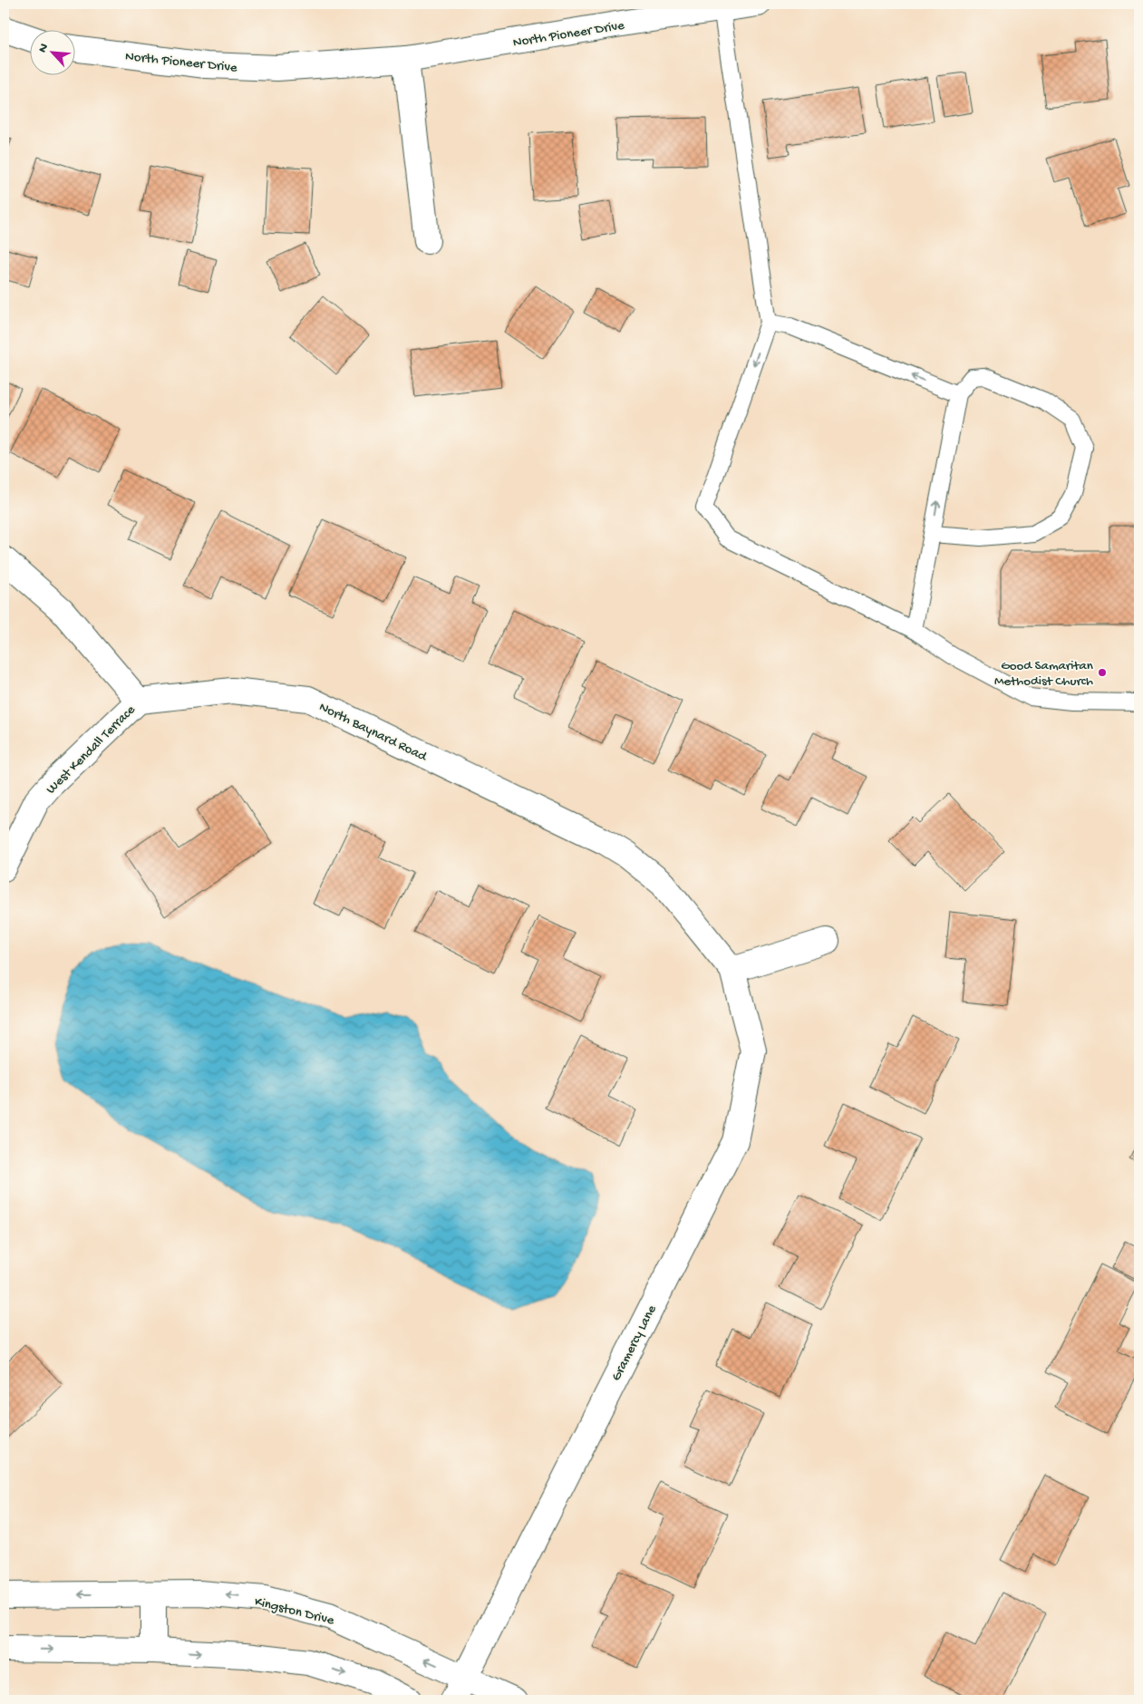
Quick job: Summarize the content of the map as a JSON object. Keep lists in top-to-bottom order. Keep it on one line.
{"streets":{"street":["North Pioneer Drive","North Baynard Road","West Kendall Terrace","Gramercy Lane","Kingston Drive"]},"crossings":[["North Baynard Road","West Kendall Terrace"],["North Baynard Road","Gramercy Lane"],["Gramercy Lane","Kingston Drive"]],"places":["Good Samaritan Methodist Church"],"north":"top left"}
